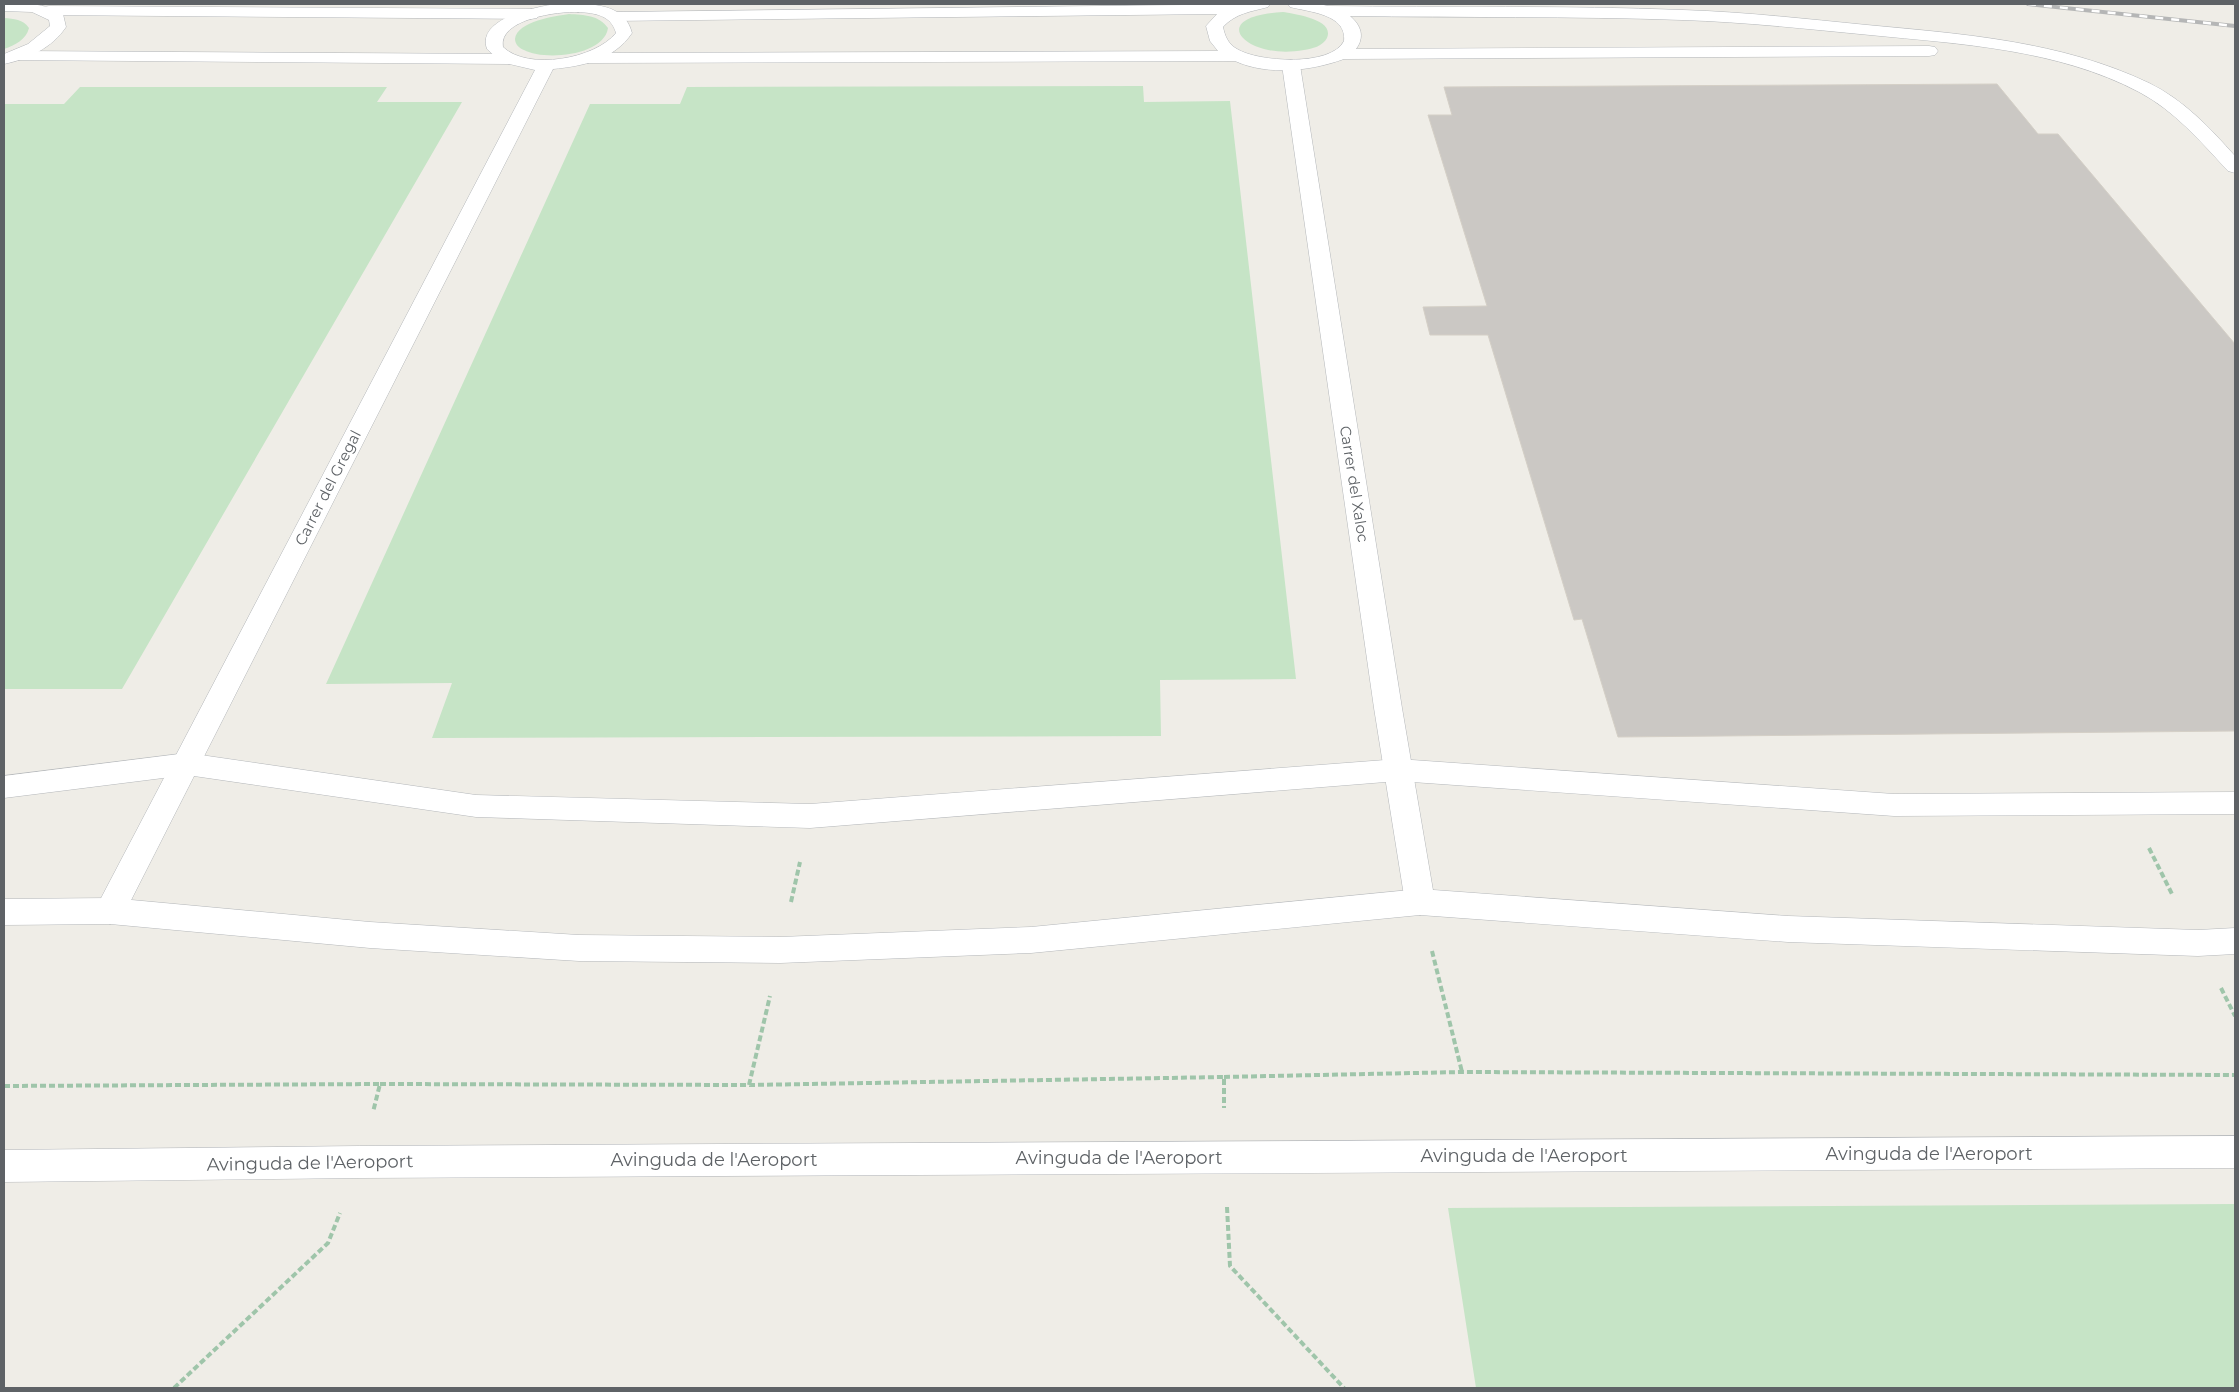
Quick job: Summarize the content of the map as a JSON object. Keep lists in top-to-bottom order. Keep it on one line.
{"streets":{"street":["Carrer del Xaloc","Carrer del Gregal","Avinguda de l'Aeroport"]}}
